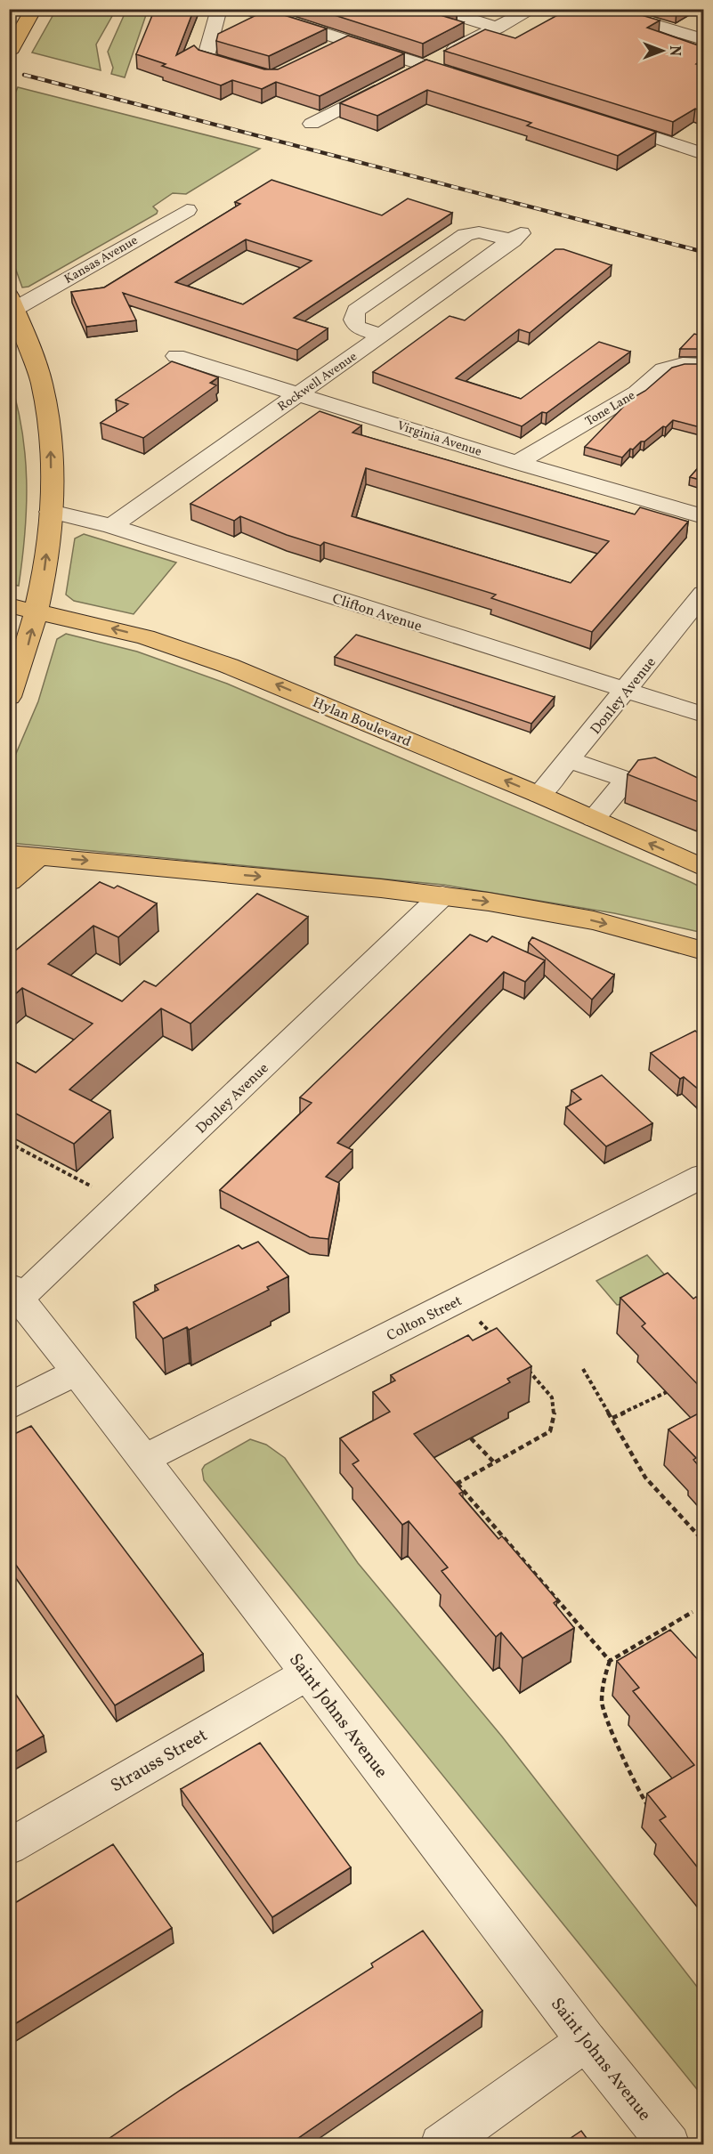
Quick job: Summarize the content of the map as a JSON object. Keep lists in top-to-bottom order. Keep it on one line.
{"streets":{"main road":["Hylan Boulevard"],"street":["Kansas Avenue","Rockwell Avenue","Tone Lane","Virginia Avenue","Clifton Avenue","Donley Avenue","Colton Street","Saint Johns Avenue","Strauss Street"]},"crossings":[["Rockwell Avenue","Virginia Avenue"],["Rockwell Avenue","Clifton Avenue"],["Tone Lane","Virginia Avenue"],["Clifton Avenue","Donley Avenue"],["Donley Avenue","Hylan Boulevard"],["Donley Avenue","Saint Johns Avenue"],["Colton Street","Saint Johns Avenue"],["Saint Johns Avenue","Strauss Street"]],"north":"right"}
